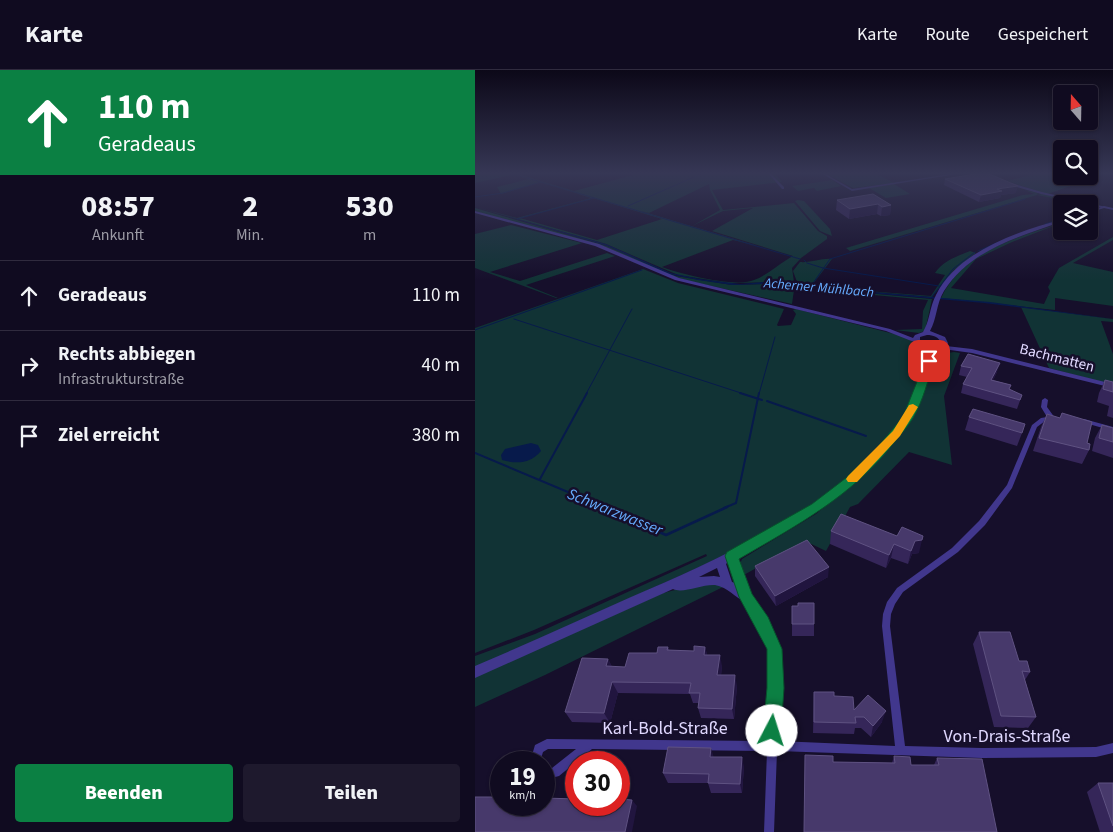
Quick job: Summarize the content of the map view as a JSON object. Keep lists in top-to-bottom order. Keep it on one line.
{"streets":{"street":["Bachmatten","Karl-Bold-Straße","Von-Drais-Straße"]},"crossings":[["Karl-Bold-Straße","Von-Drais-Straße"]],"water":["Acherner Mühlbach","Schwarzwasser"],"north":"top","page":{"header":"Karte","nav":["Karte","Route","Gespeichert"],"turn":["110 m","Geradeaus"],"eta":["08:57","Ankunft","2","Min.","530","m"],"list":[{"name":"Geradeaus","value":"110 m"},{"name":"Rechts abbiegen","note":"Infrastrukturstraße","value":"40 m"},{"name":"Ziel erreicht","value":"380 m"}],"speed":"19 km/h","limit":"30","buttons":["Beenden","Teilen"]}}
